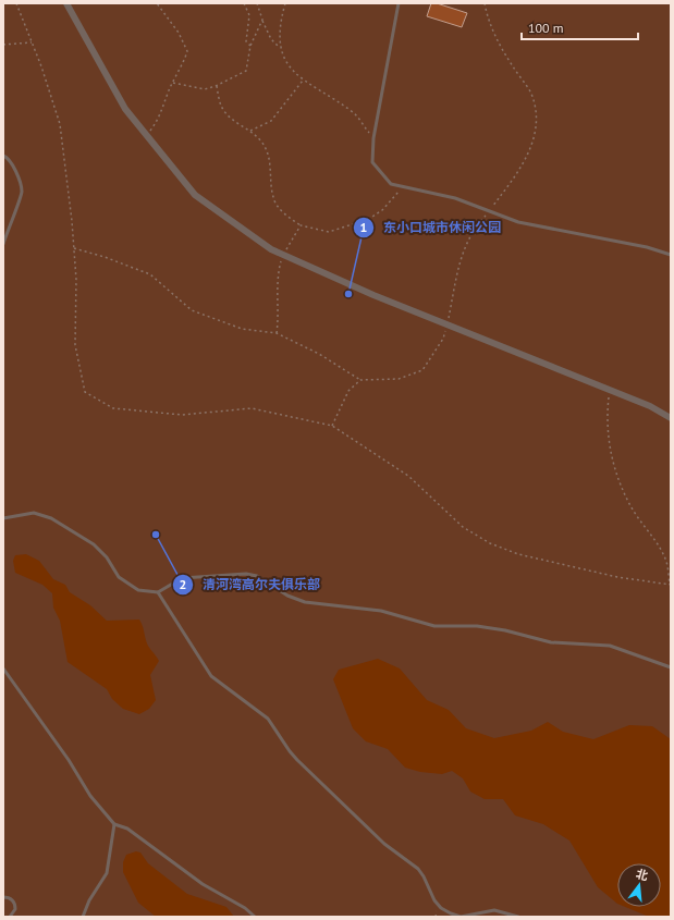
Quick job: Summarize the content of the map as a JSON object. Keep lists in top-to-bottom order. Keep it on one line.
{"places":["东小口城市休闲公园","清河湾高尔夫俱乐部"],"scale_bar":"100 m","north":"top"}
